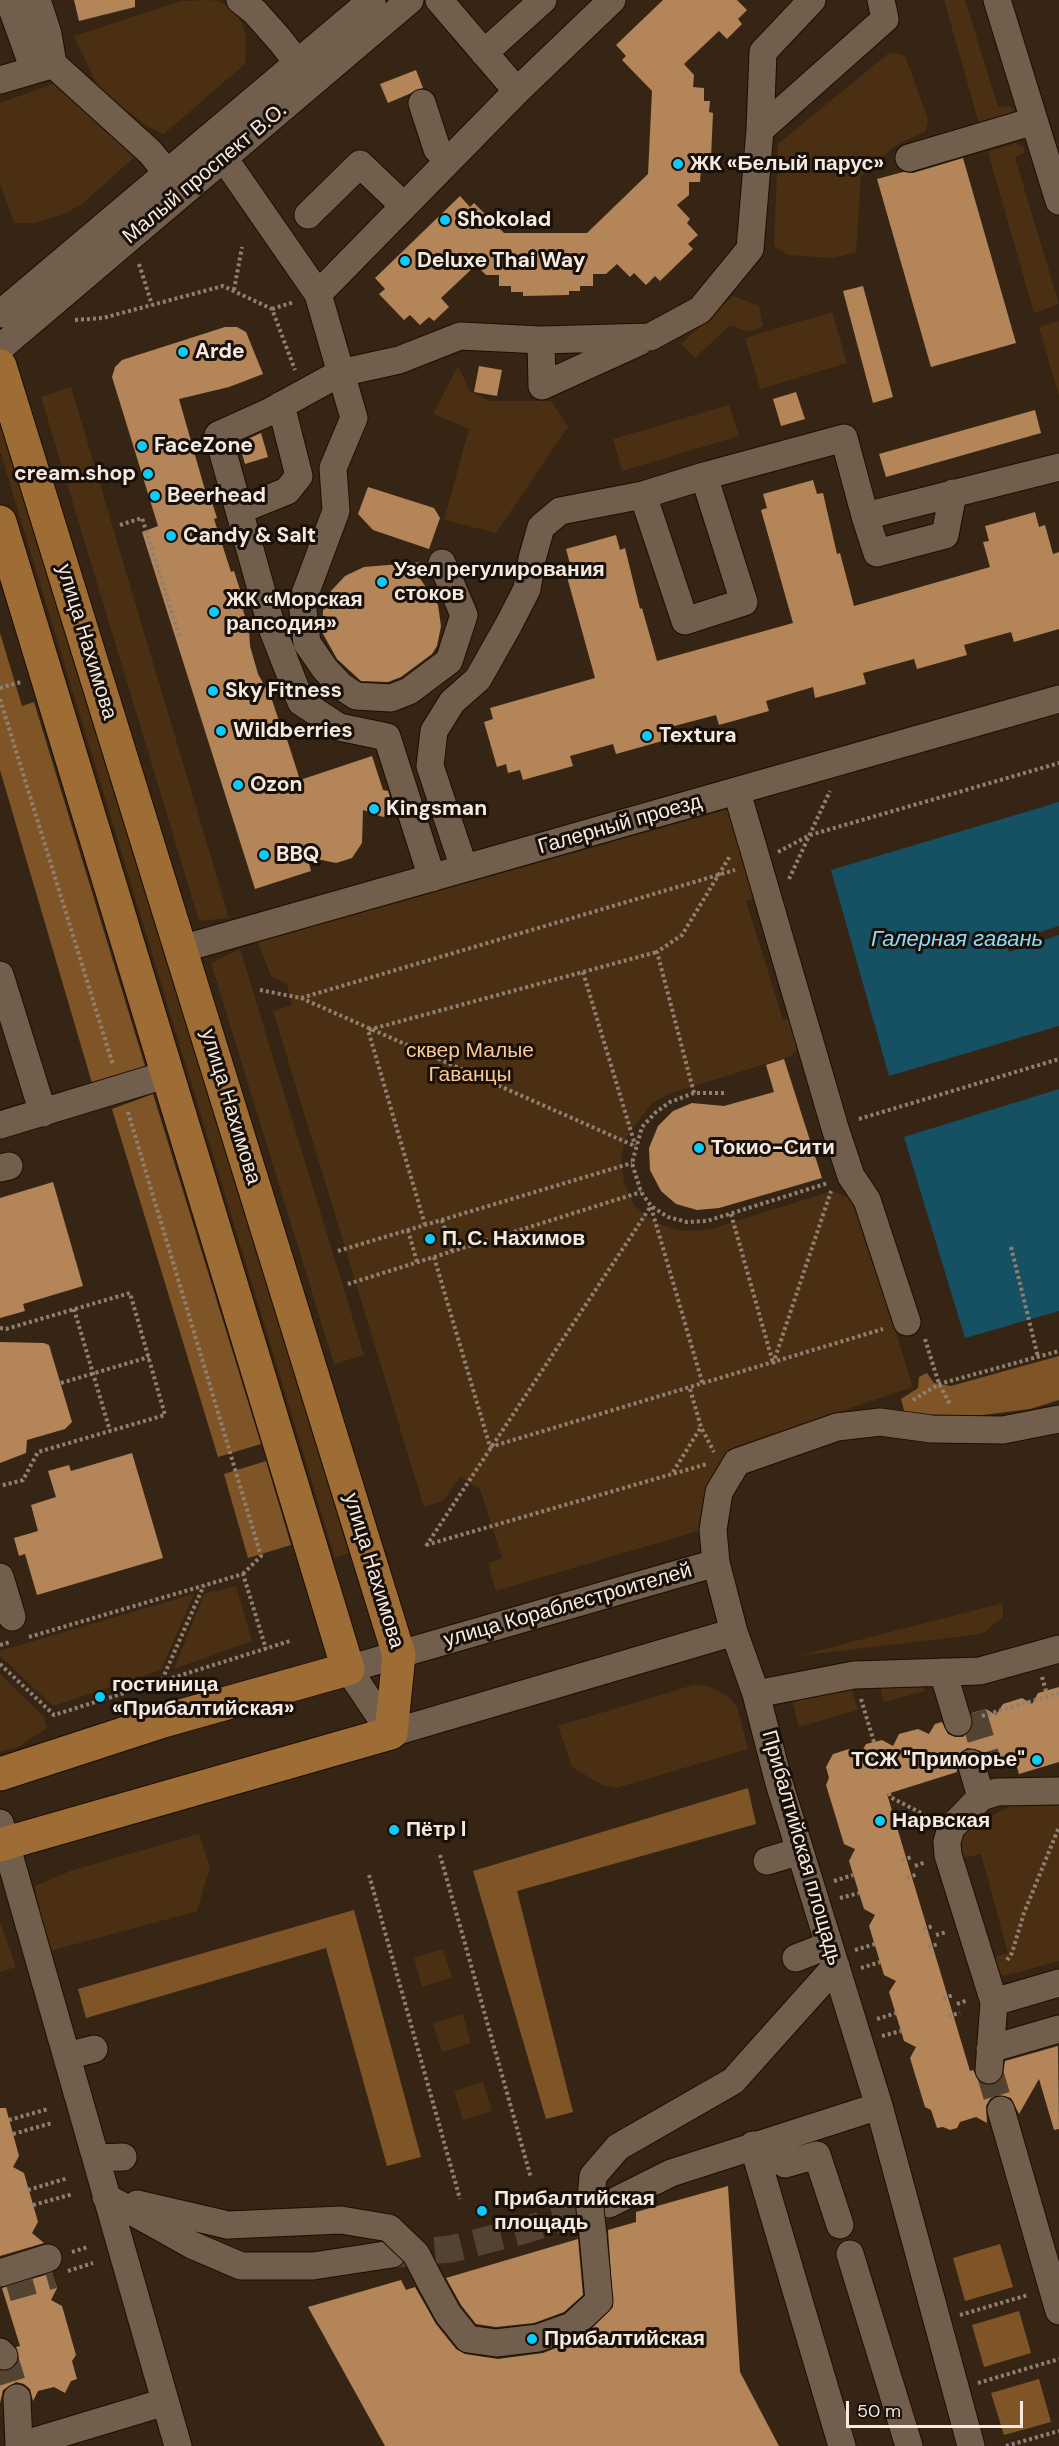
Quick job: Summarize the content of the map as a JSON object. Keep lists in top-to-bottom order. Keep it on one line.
{"streets":{"main road":["улица Нахимова","улица Кораблестроителей"],"street":["Малый проспект В.О.","Галерный проезд","Прибалтийская площадь"]},"crossings":[["улица Нахимова","Галерный проезд"],["улица Нахимова","улица Кораблестроителей"],["улица Кораблестроителей","Прибалтийская площадь"]],"water":["Галерная гавань"],"parks":["сквер Малые Гаванцы"],"places":["ЖК «Белый парус»","Shokolad","Deluxe Thai Way","Arde","FaceZone","cream.shop","Beerhead","Candy & Salt","Узел регулирования стоков","ЖК «Морская рапсодия»","Sky Fitness","Wildberries","Textura","Ozon","Kingsman","BBQ","Токио-Сити","П. С. Нахимов","гостиница «Прибалтийская»","ТСЖ \"Приморье\"","Нарвская","Пётр I","Прибалтийская площадь","Прибалтийская"],"scale_bar":"50 m"}
